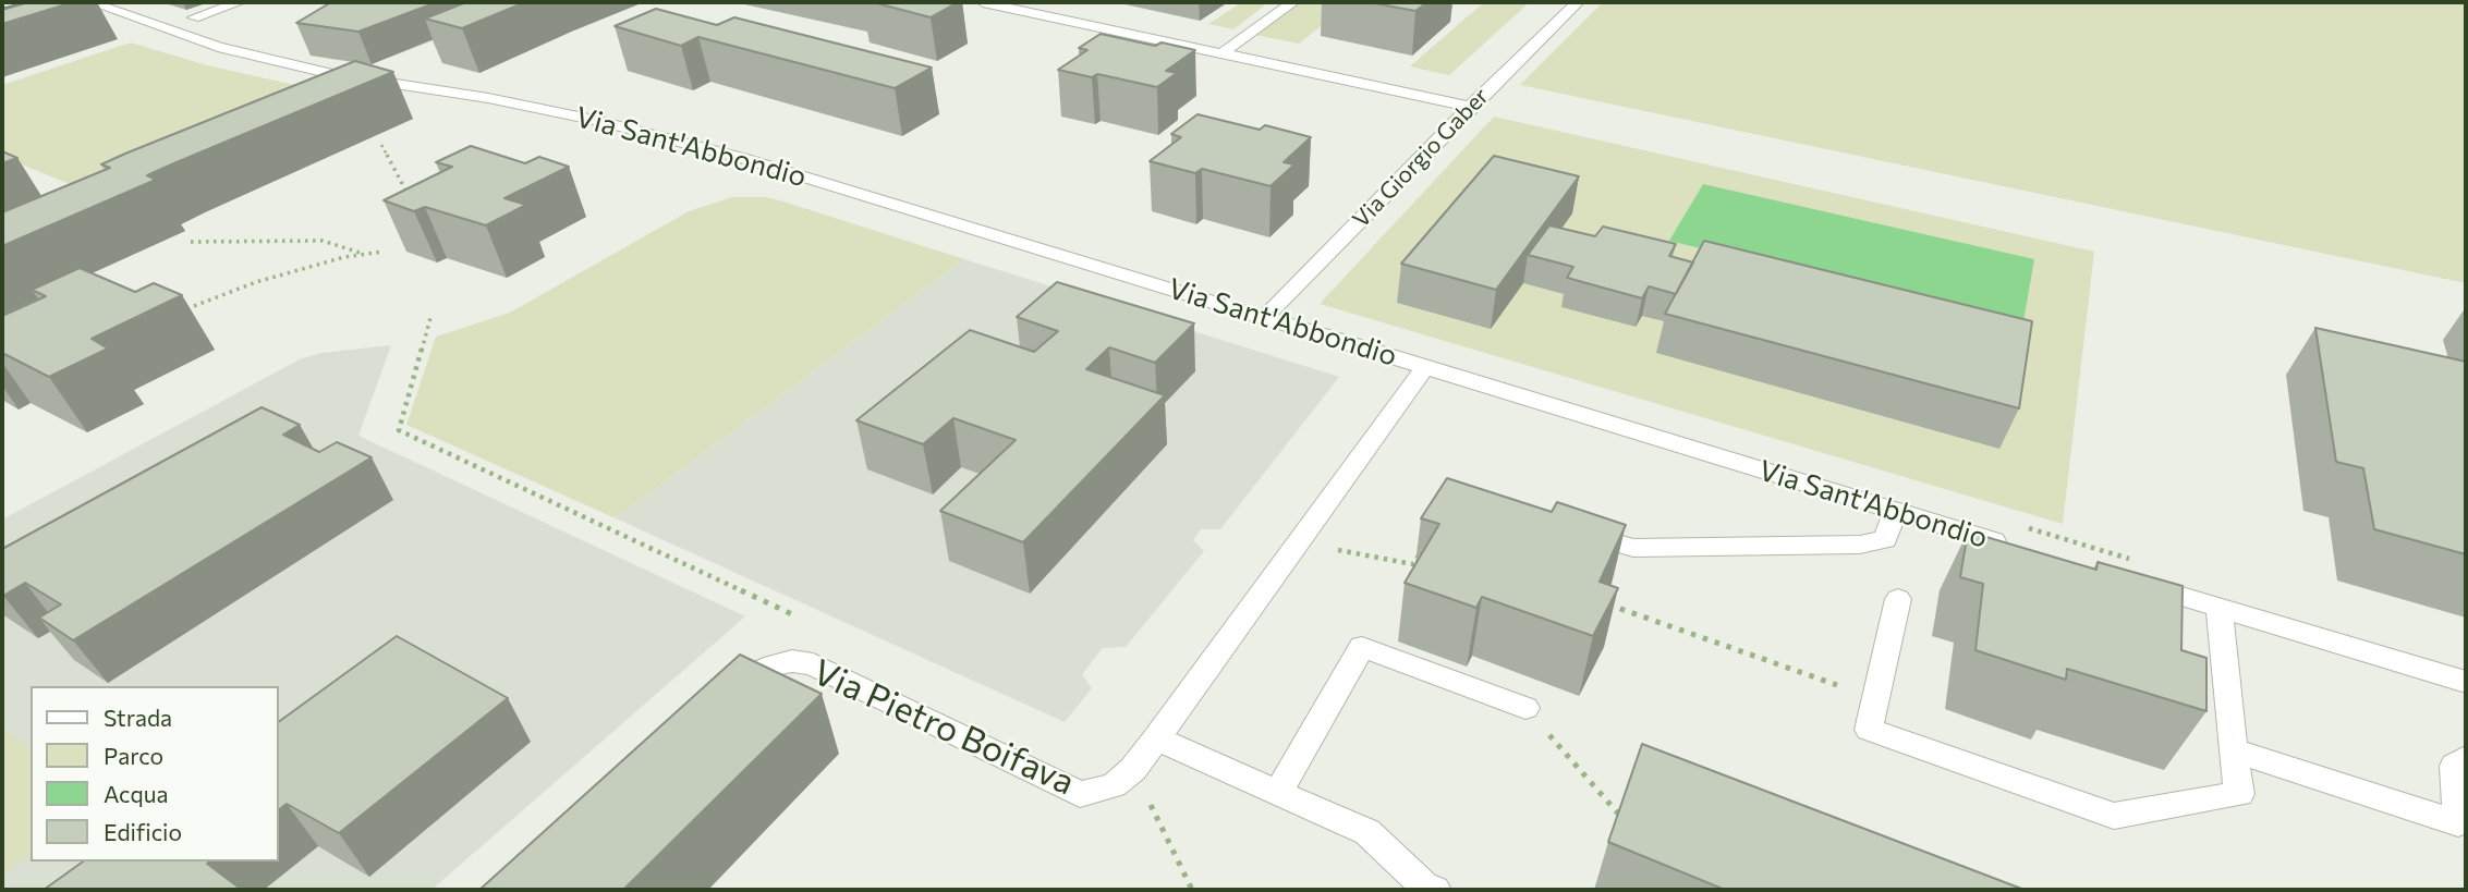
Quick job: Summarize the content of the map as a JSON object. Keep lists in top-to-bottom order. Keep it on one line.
{"streets":{"street":["Via Sant'Abbondio","Via Giorgio Gaber","Via Pietro Boifava"]},"crossings":[["Via Sant'Abbondio","Via Giorgio Gaber"],["Via Sant'Abbondio","Via Pietro Boifava"]],"legend":["Strada","Parco","Acqua","Edificio"]}
